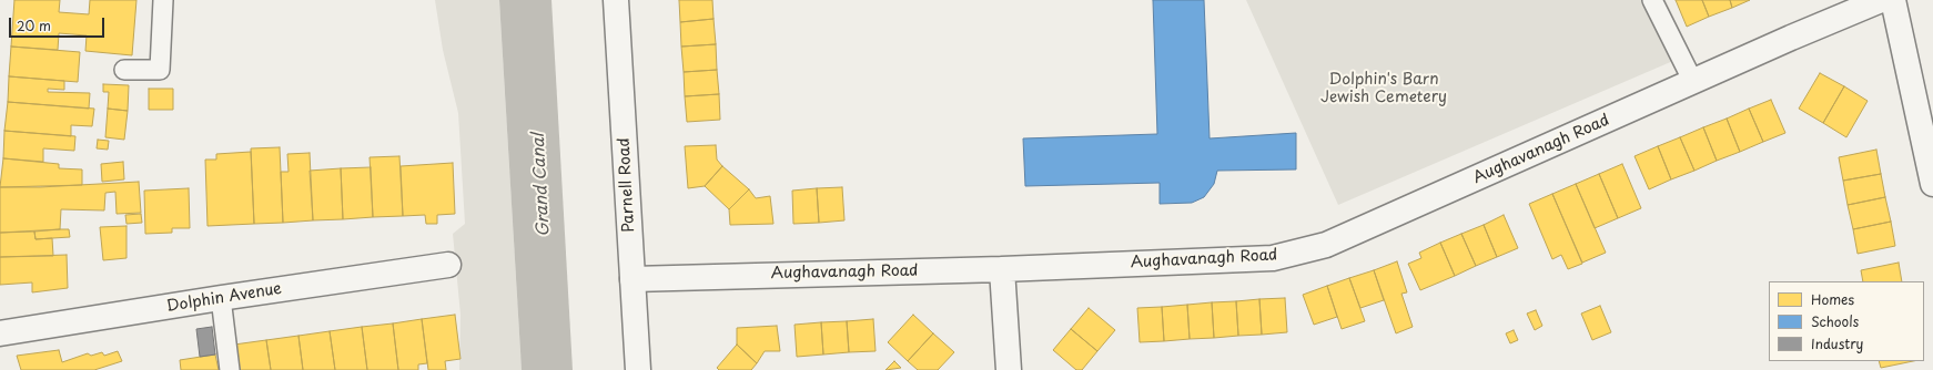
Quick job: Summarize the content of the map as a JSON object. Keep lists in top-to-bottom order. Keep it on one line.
{"streets":{"street":["Aughavanagh Road","Parnell Road","Dolphin Avenue"]},"crossings":[["Aughavanagh Road","Parnell Road"]],"water":["Grand Canal"],"parks":["Dolphin's Barn Jewish Cemetery"],"legend":["Homes","Schools","Industry"],"scale_bar":"20 m"}
